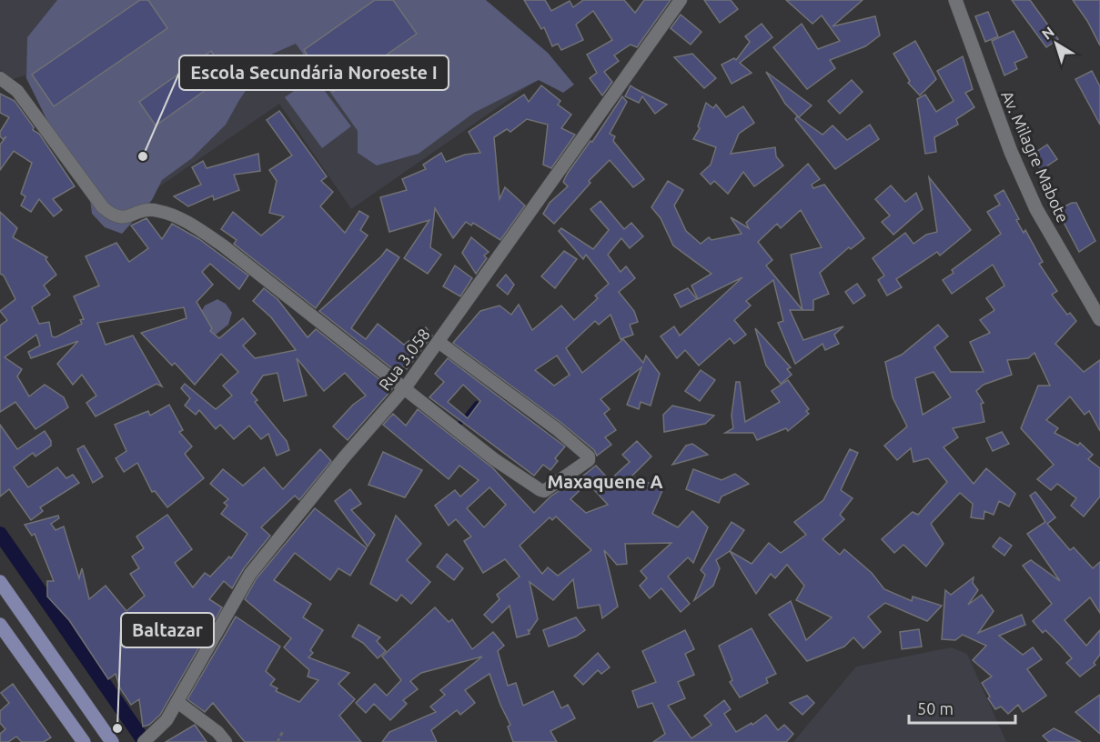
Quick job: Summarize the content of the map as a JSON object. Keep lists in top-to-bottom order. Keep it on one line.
{"streets":{"street":["Av. Milagre Mabote","Rua 3.058"]},"districts":["Maxaquene A"],"places":["Escola Secundária Noroeste I","Baltazar"],"scale_bar":"50 m","north":"top left"}
